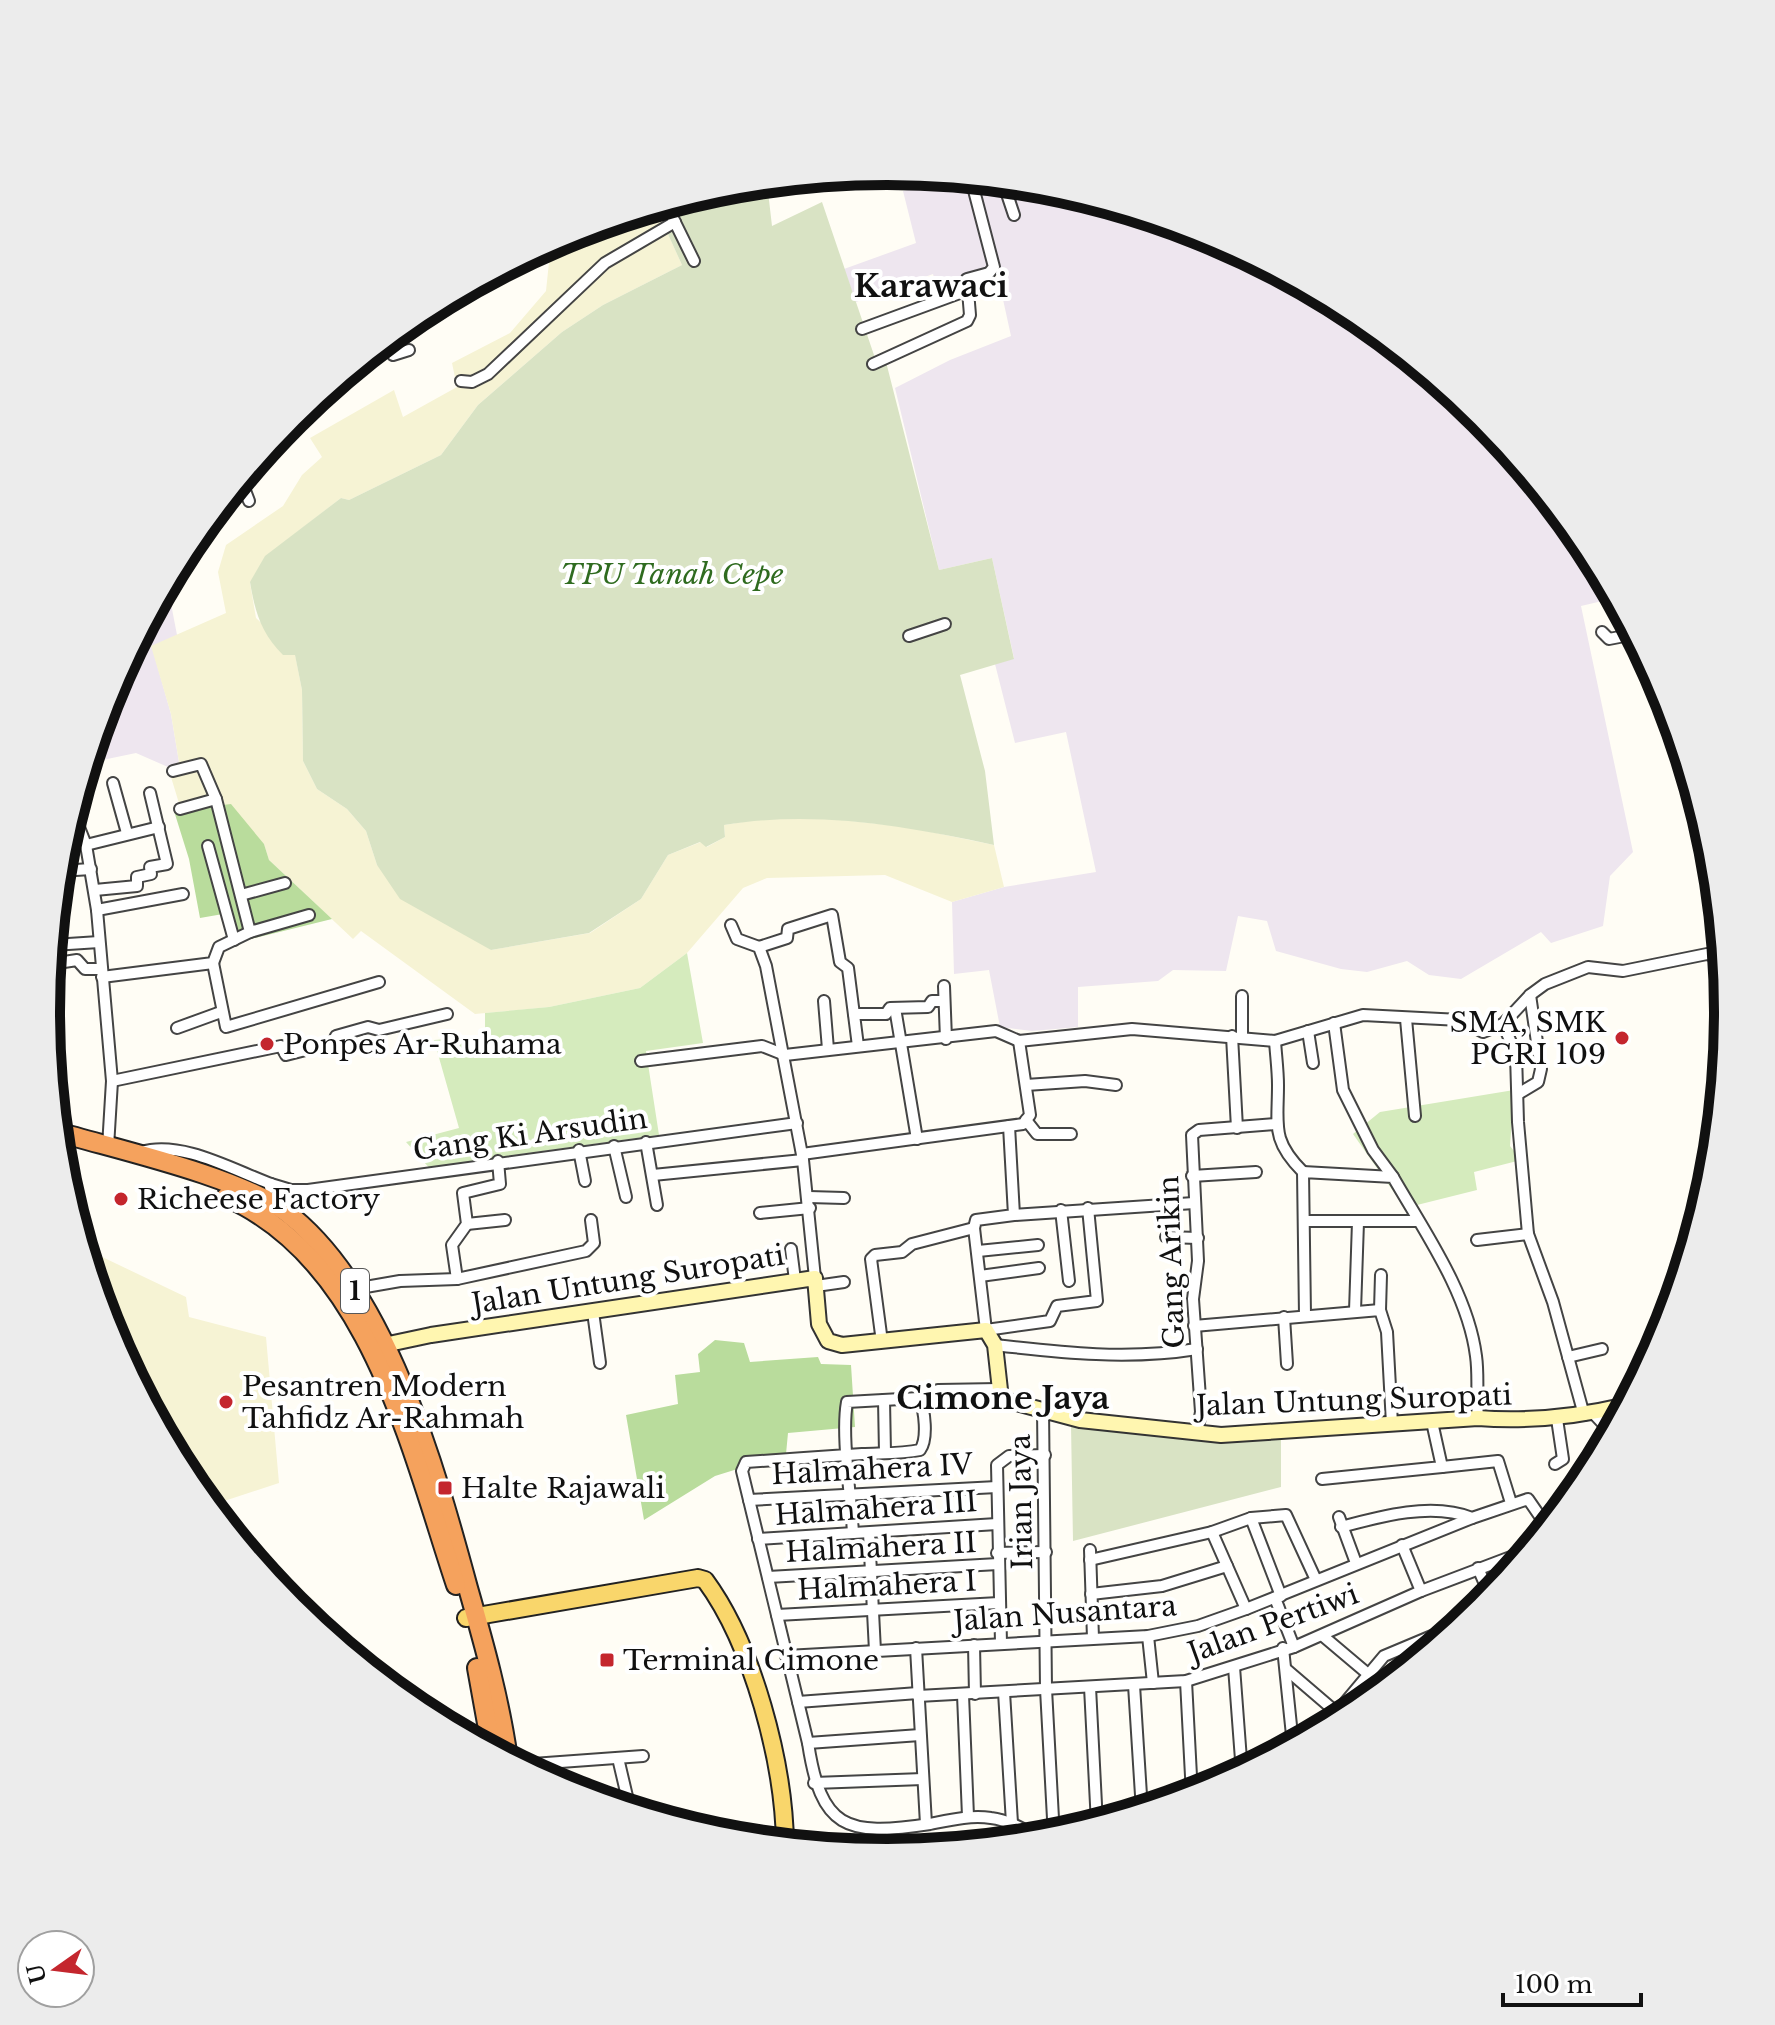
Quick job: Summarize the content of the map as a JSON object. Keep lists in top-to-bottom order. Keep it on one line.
{"streets":{"highway":["1"],"street":["Gang Ki Arsudin","Gang Arikin","Jalan Untung Suropati","Halmahera IV","Irian Jaya","Halmahera III","Halmahera II","Halmahera I","Jalan Nusantara","Jalan Pertiwi"]},"crossings":[["Gang Ki Arsudin","1"],["Gang Arikin","Jalan Untung Suropati"],["Jalan Untung Suropati","1"],["Jalan Untung Suropati","Irian Jaya"],["Irian Jaya","Halmahera II"],["Irian Jaya","Jalan Nusantara"],["Irian Jaya","Jalan Pertiwi"]],"districts":["Karawaci","Cimone Jaya"],"parks":["TPU Tanah Cepe"],"places":{"other":["SMA, SMK PGRI 109","Ponpes Ar-Ruhama","Richeese Factory","Pesantren Modern Tahfidz Ar-Rahmah"],"transit":["Halte Rajawali","Terminal Cimone"]},"scale_bar":"100 m","north":"left"}
